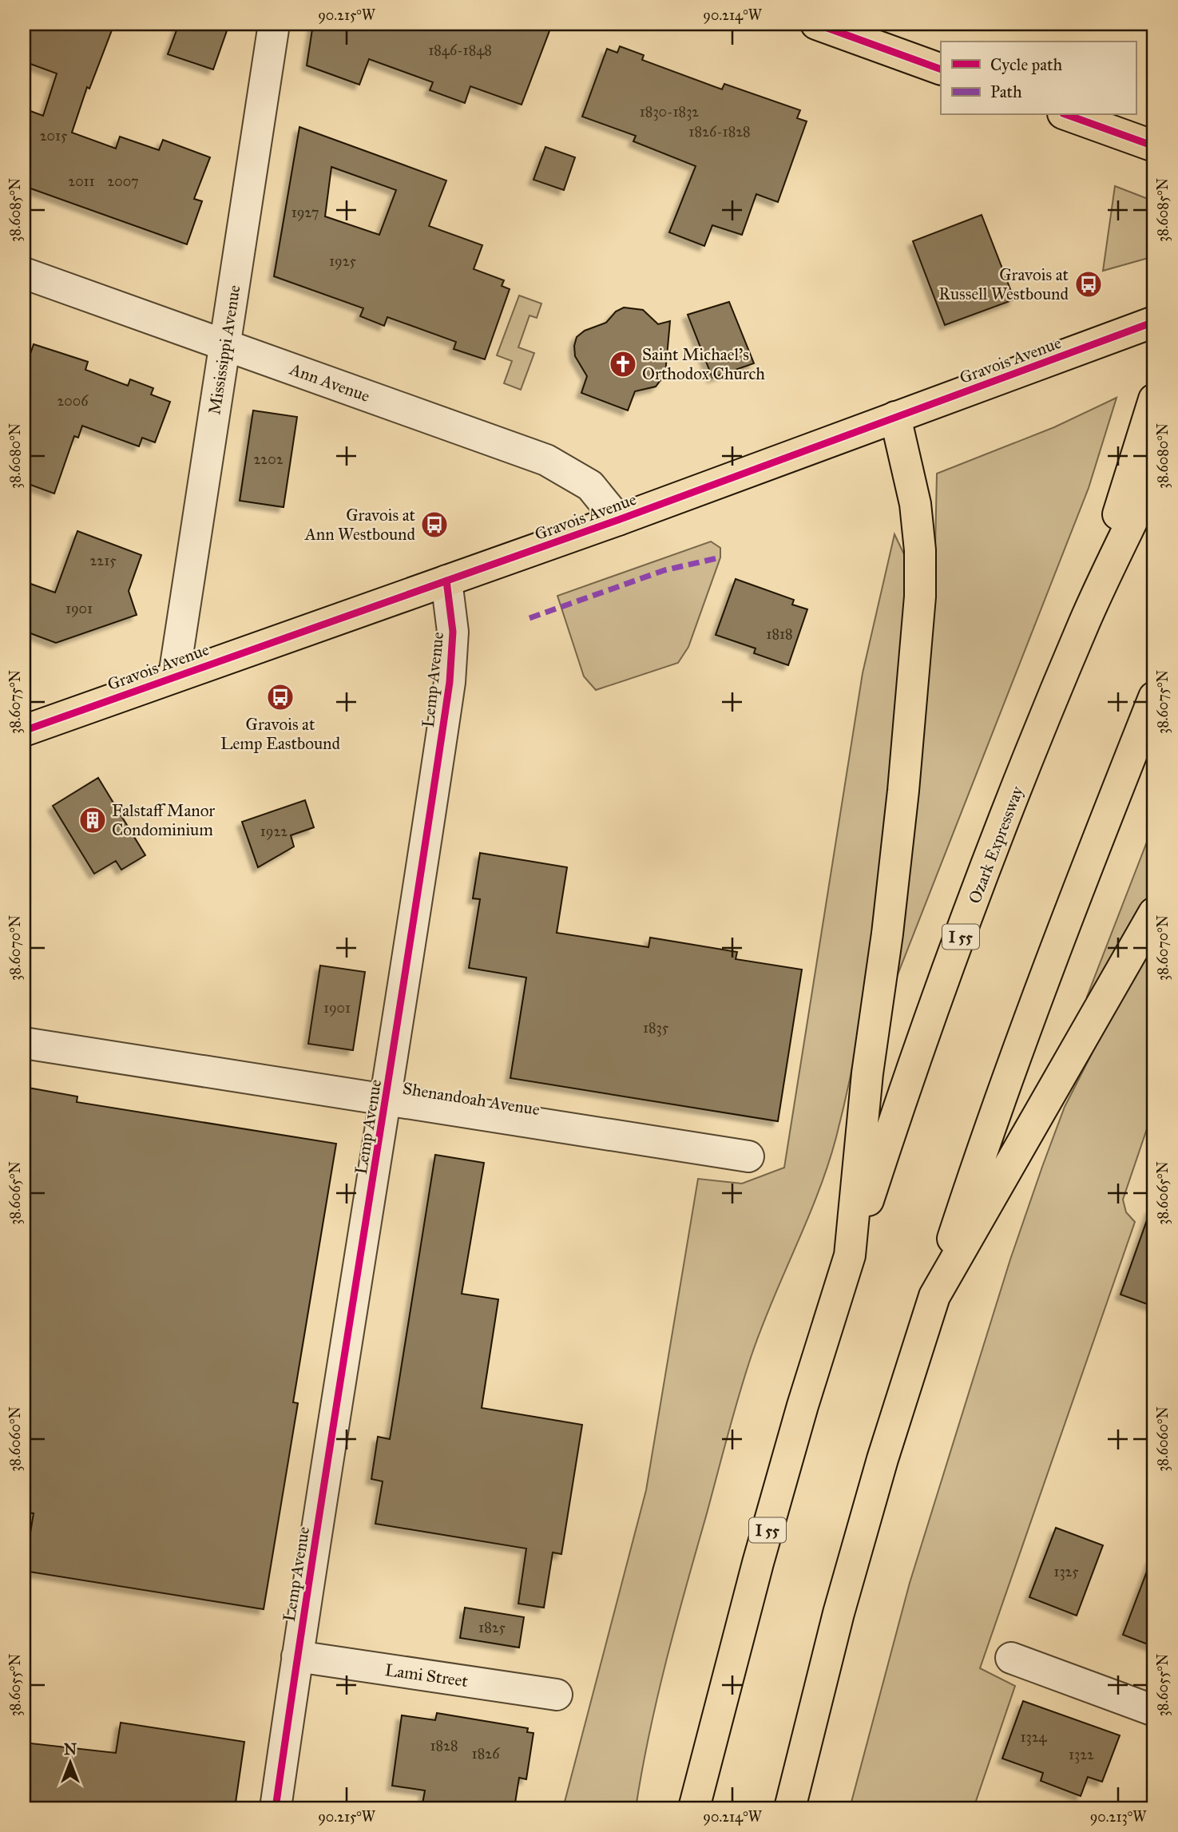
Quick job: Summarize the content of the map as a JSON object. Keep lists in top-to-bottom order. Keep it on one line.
{"streets":{"main road":["Gravois Avenue","Ozark Expressway","I 55"],"street":["Mississippi Avenue","Ann Avenue","Lemp Avenue","Shenandoah Avenue","Lami Street"]},"crossings":[["Mississippi Avenue","Gravois Avenue"],["Mississippi Avenue","Ann Avenue"],["Gravois Avenue","Ann Avenue"],["Gravois Avenue","Lemp Avenue"],["Lemp Avenue","Shenandoah Avenue"],["Lemp Avenue","Lami Street"],["Ozark Expressway","I 55"]],"places":{"bus stop":["Gravois at Russell Westbound","Gravois at Ann Westbound","Gravois at Lemp Eastbound"],"church":["Saint Michael's Orthodox Church"],"building":["Falstaff Manor Condominium"]},"house_numbers":["1846-1848","1830-1832","1826-1828","2015","2011","2007","1927","1925","2006","2202","2215","1901","1818","1922","1901","1835","1325","1825","1324","1828","1826","1322"],"legend":["Cycle path","Path"],"north":"top","coordinates":["90.215°W","90.214°W","38.6085°N","38.6080°N","38.6075°N","38.6070°N","38.6065°N","38.6060°N","38.6055°N","90.213°W"]}
